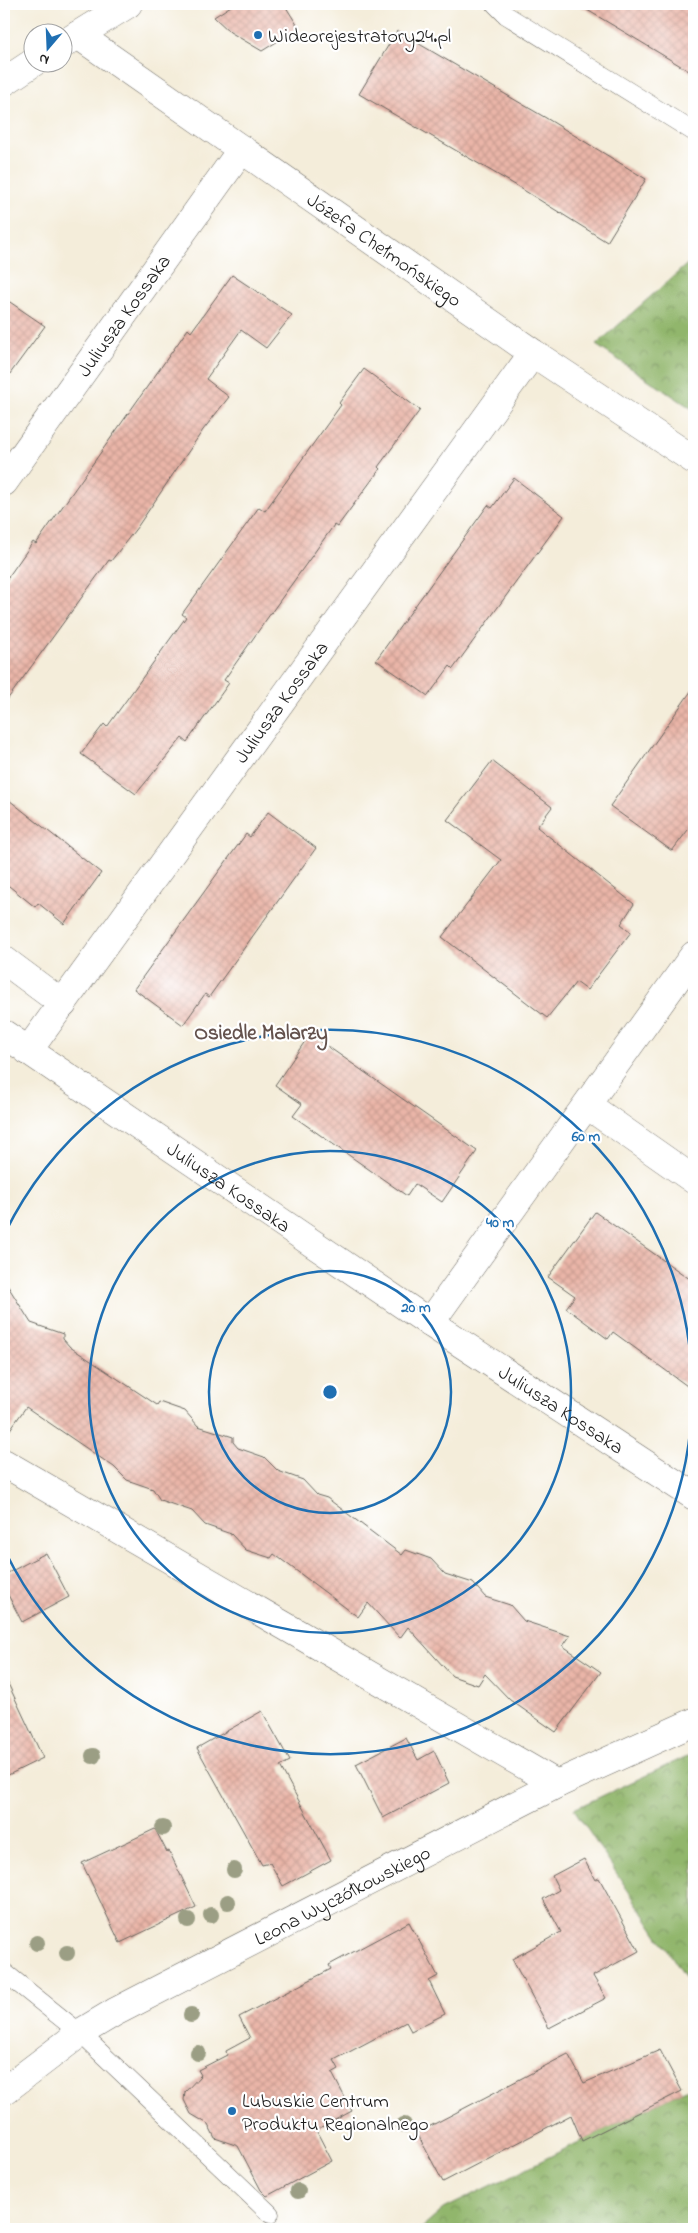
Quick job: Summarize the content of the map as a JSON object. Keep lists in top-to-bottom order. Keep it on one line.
{"streets":{"street":["Józefa Chełmońskiego","Juliusza Kossaka","Leona Wyczółkowskiego"]},"crossings":[["Józefa Chełmońskiego","Juliusza Kossaka"]],"districts":["Osiedle Malarzy"],"places":["Wideorejestratory24.pl","Lubuskie Centrum Produktu Regionalnego"],"north":"bottom","rings":["60 m","40 m","20 m"]}
